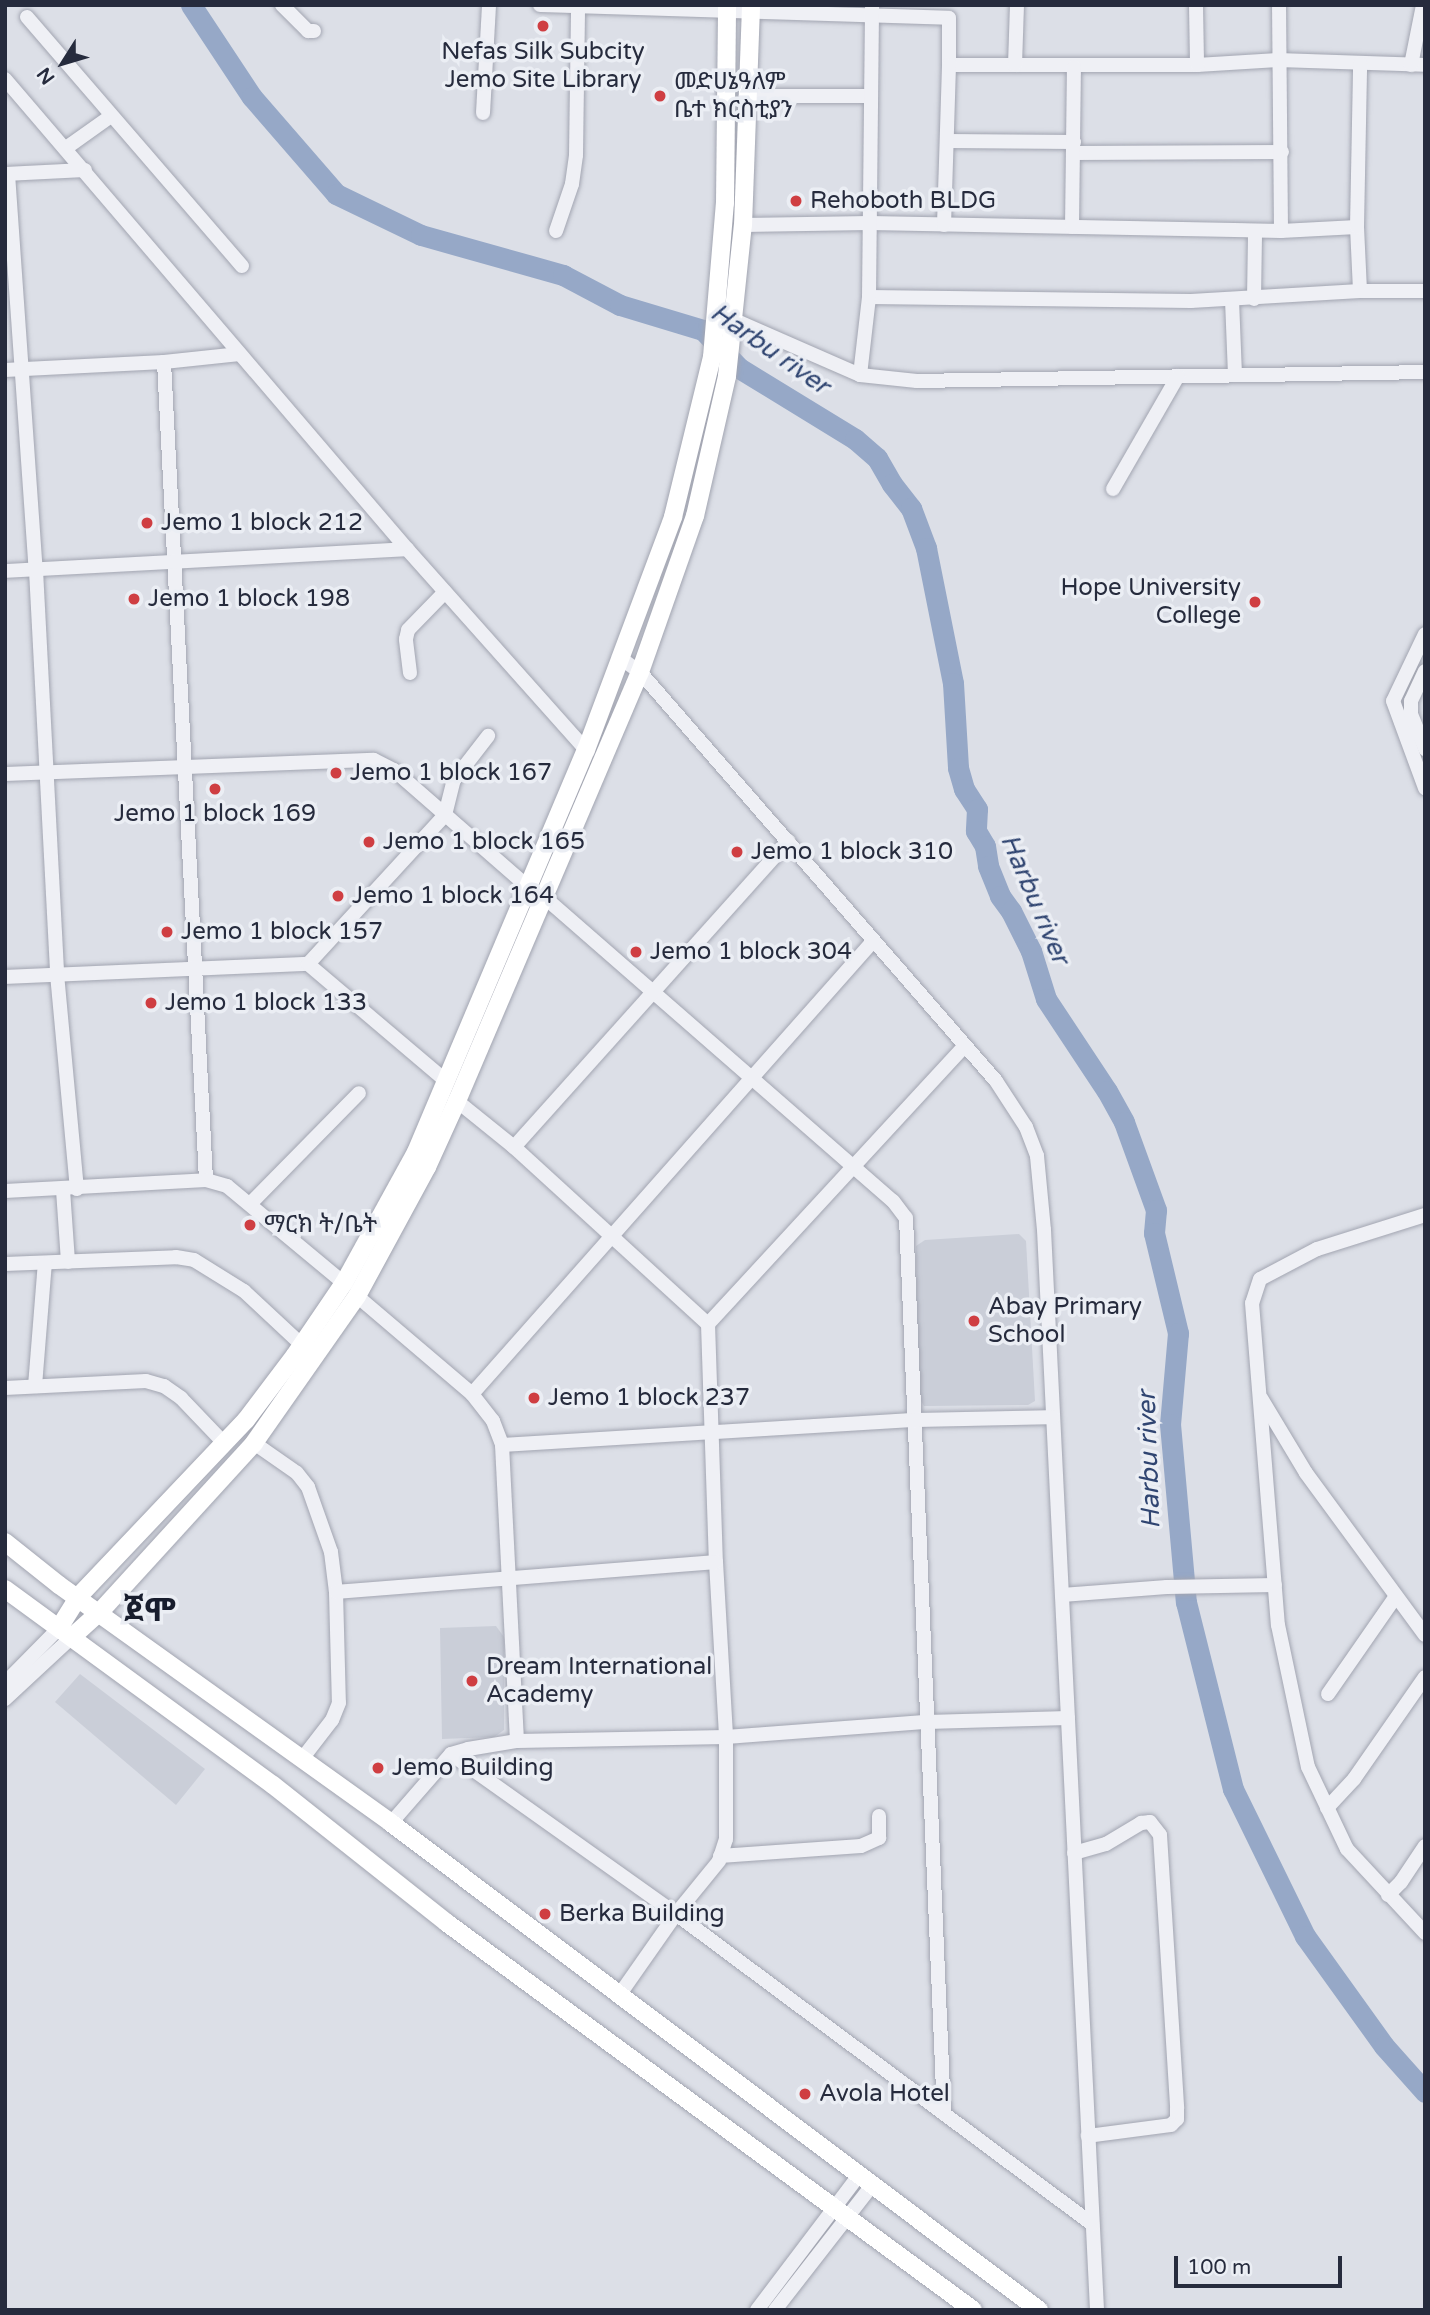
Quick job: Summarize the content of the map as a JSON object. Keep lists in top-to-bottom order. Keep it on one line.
{"districts":["ጀሞ"],"water":["Harbu river"],"places":["Nefas Silk Subcity Jemo Site Library","መድሀኔዓለም ቤተ ክርስቲያን","Rehoboth BLDG","Jemo 1 block 212","Jemo 1 block 198","Hope University College","Jemo 1 block 167","Jemo 1 block 169","Jemo 1 block 165","Jemo 1 block 310","Jemo 1 block 164","Jemo 1 block 157","Jemo 1 block 304","Jemo 1 block 133","ማርክ ት/ቤት","Abay Primary School","Jemo 1 block 237","Dream International Academy","Jemo Building","Berka Building","Avola Hotel"],"scale_bar":"100 m","north":"bottom left"}
